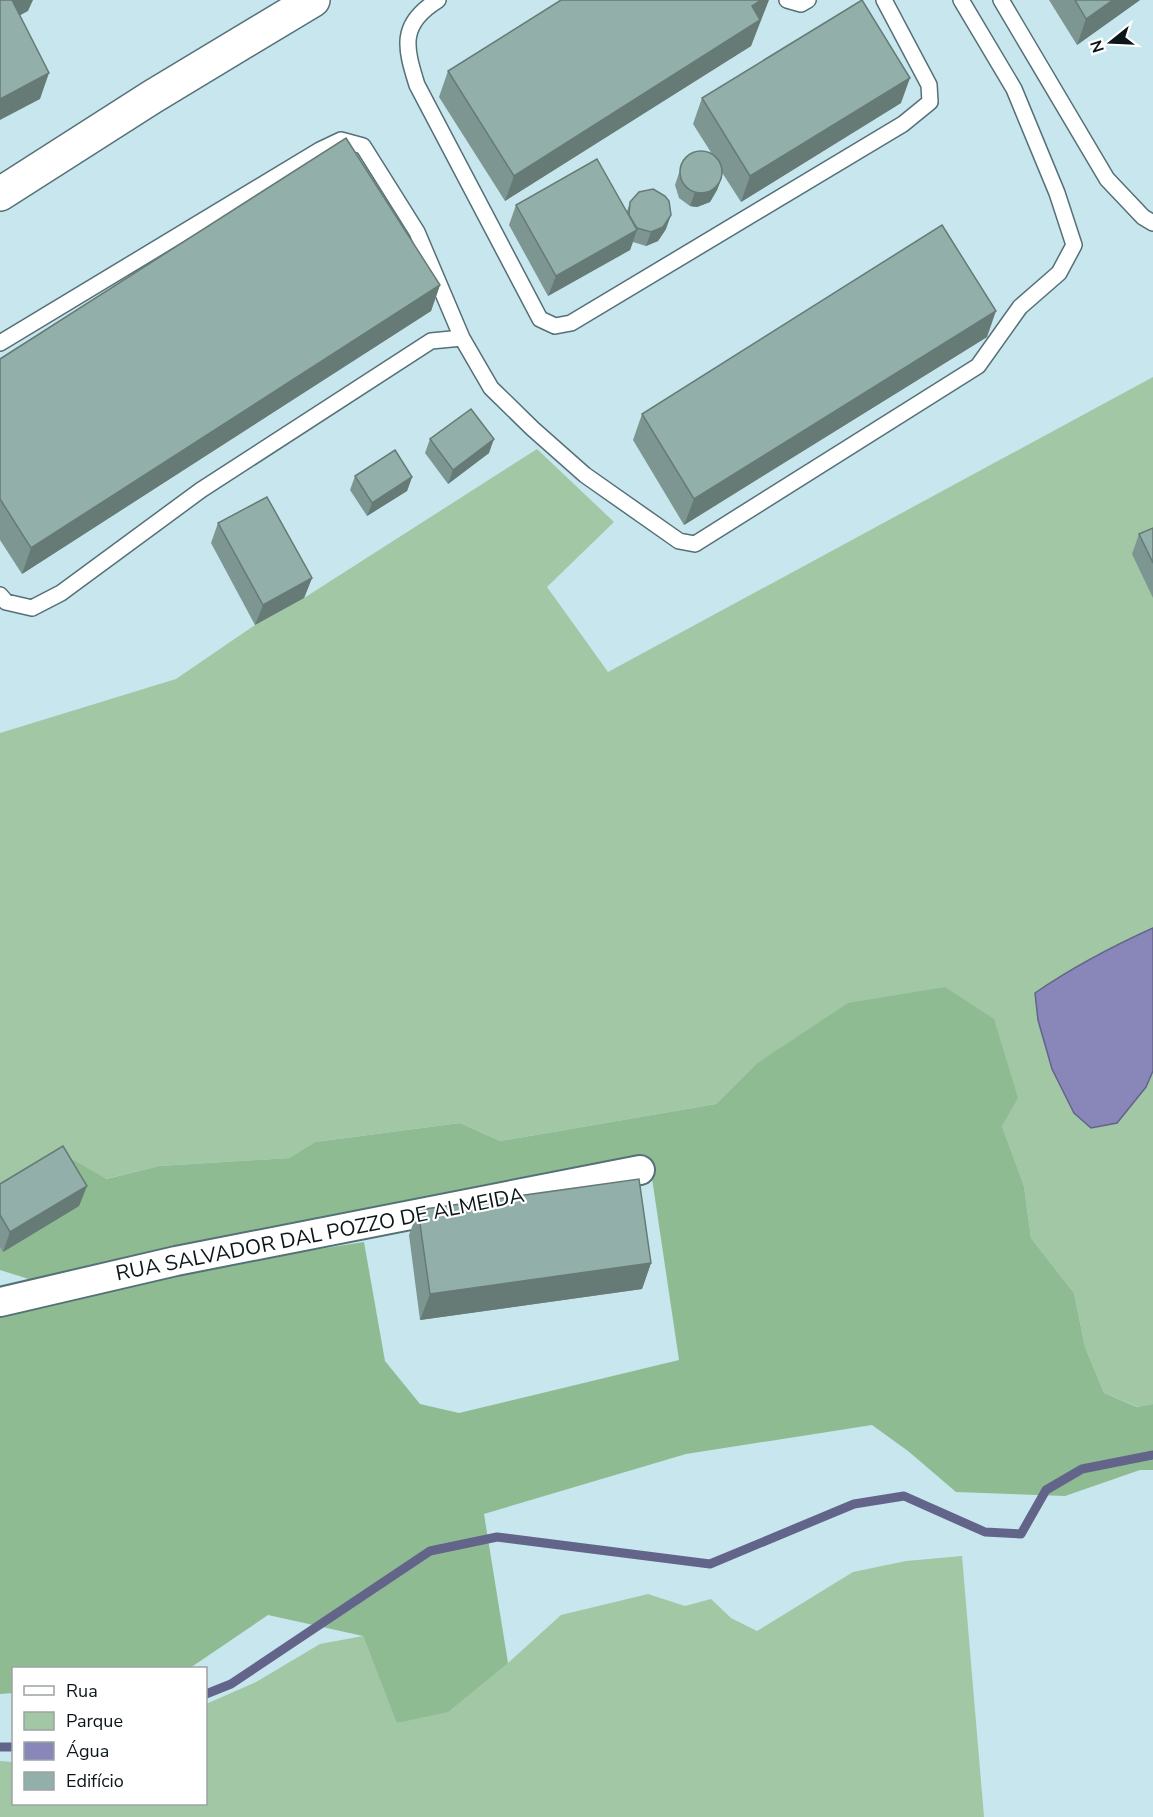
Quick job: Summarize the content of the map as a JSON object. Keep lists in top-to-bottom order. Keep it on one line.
{"streets":{"street":["RUA SALVADOR DAL POZZO DE ALMEIDA"]},"legend":["Rua","Parque","Água","Edifício"],"north":"left"}
